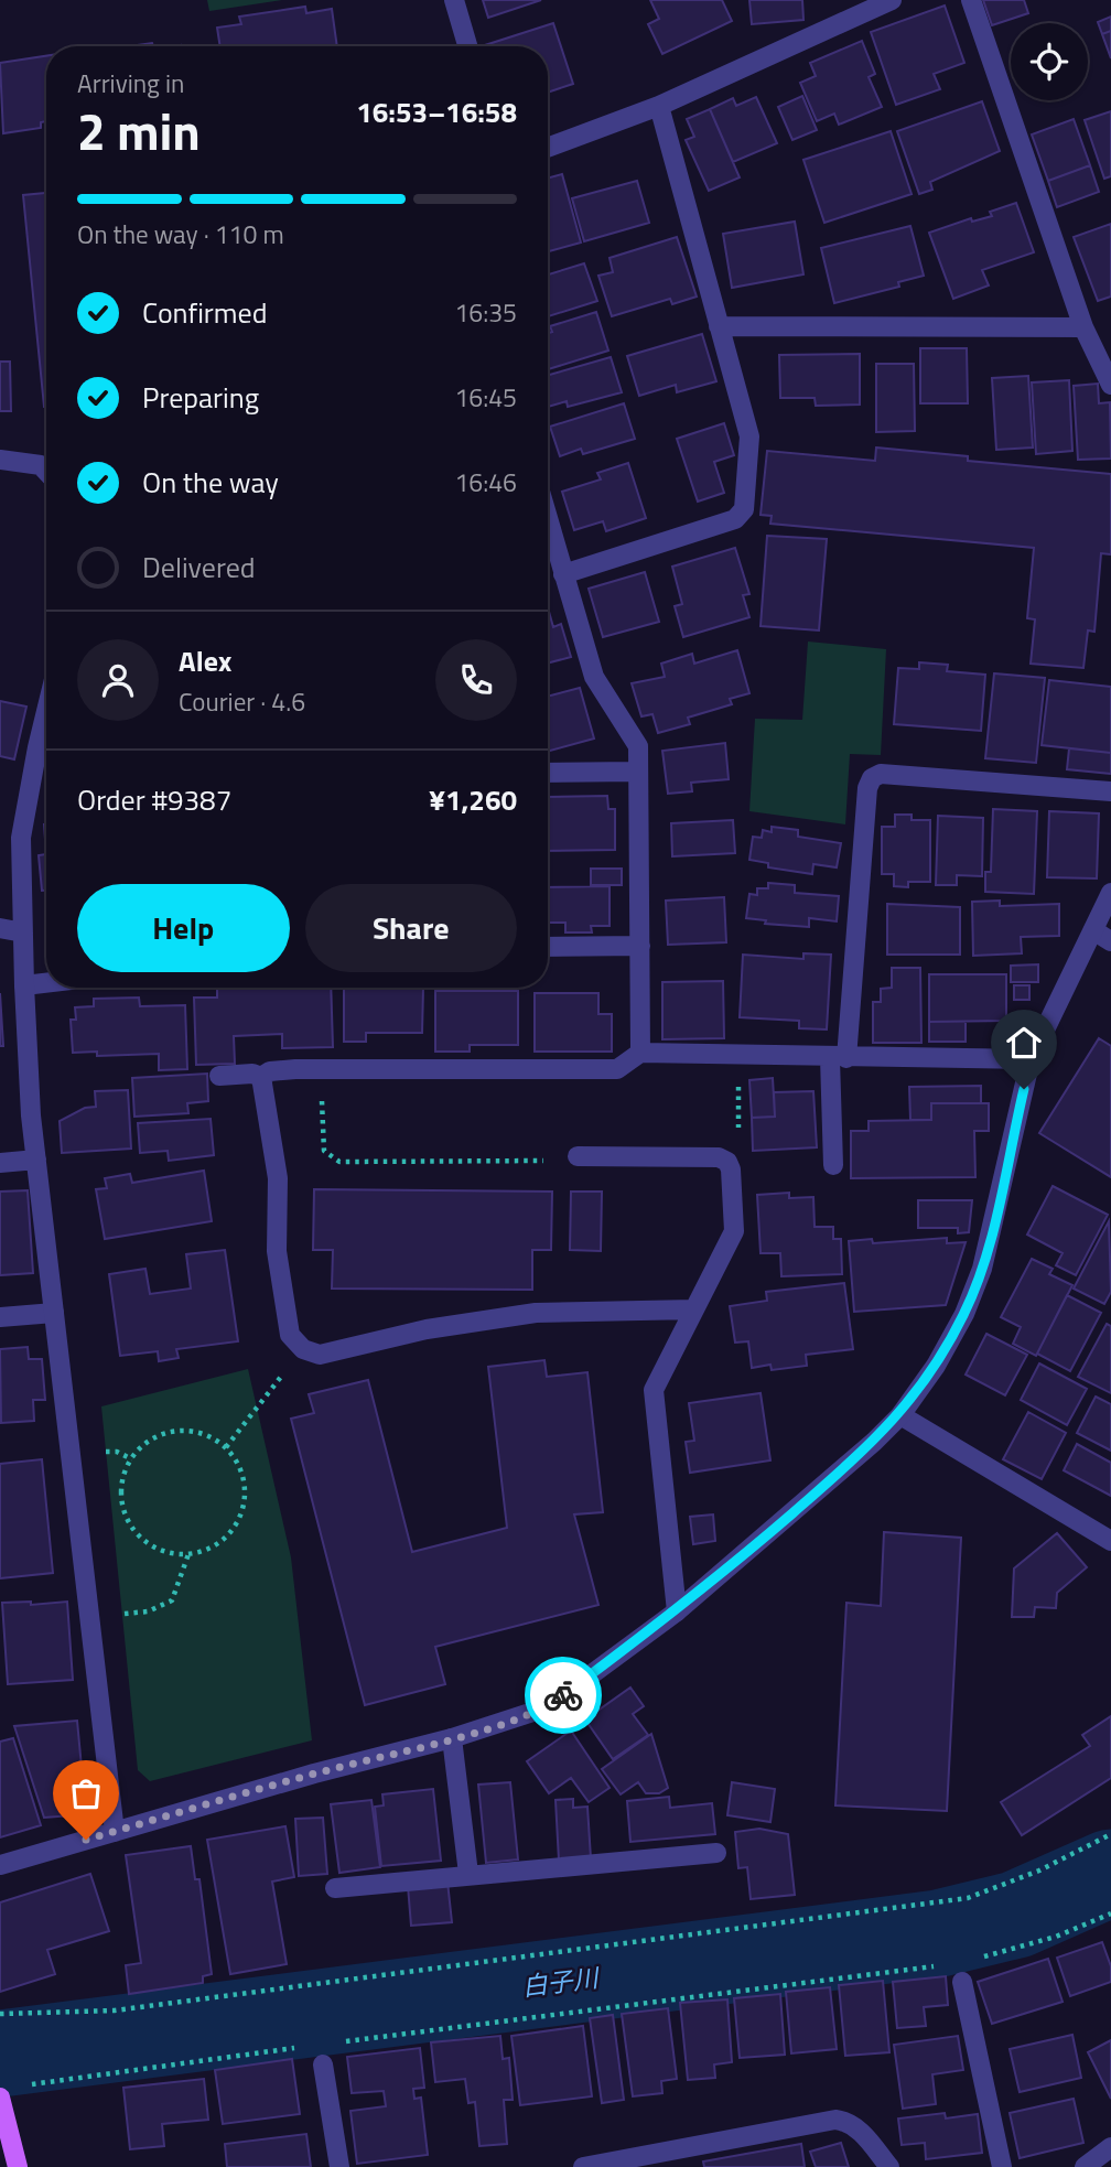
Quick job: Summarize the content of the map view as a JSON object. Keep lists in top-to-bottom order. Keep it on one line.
{"water":["白子川"],"page":{"heading":["2 min","Arriving in","16:53–16:58"],"panel":["Alex","Courier · 4.6","Order #9387","¥1,260"],"bar":"On the way · 110 m","list":[["Confirmed","16:35"],["Preparing","16:45"],["On the way","16:46"],"Delivered"],"buttons":["Help","Share"]}}
